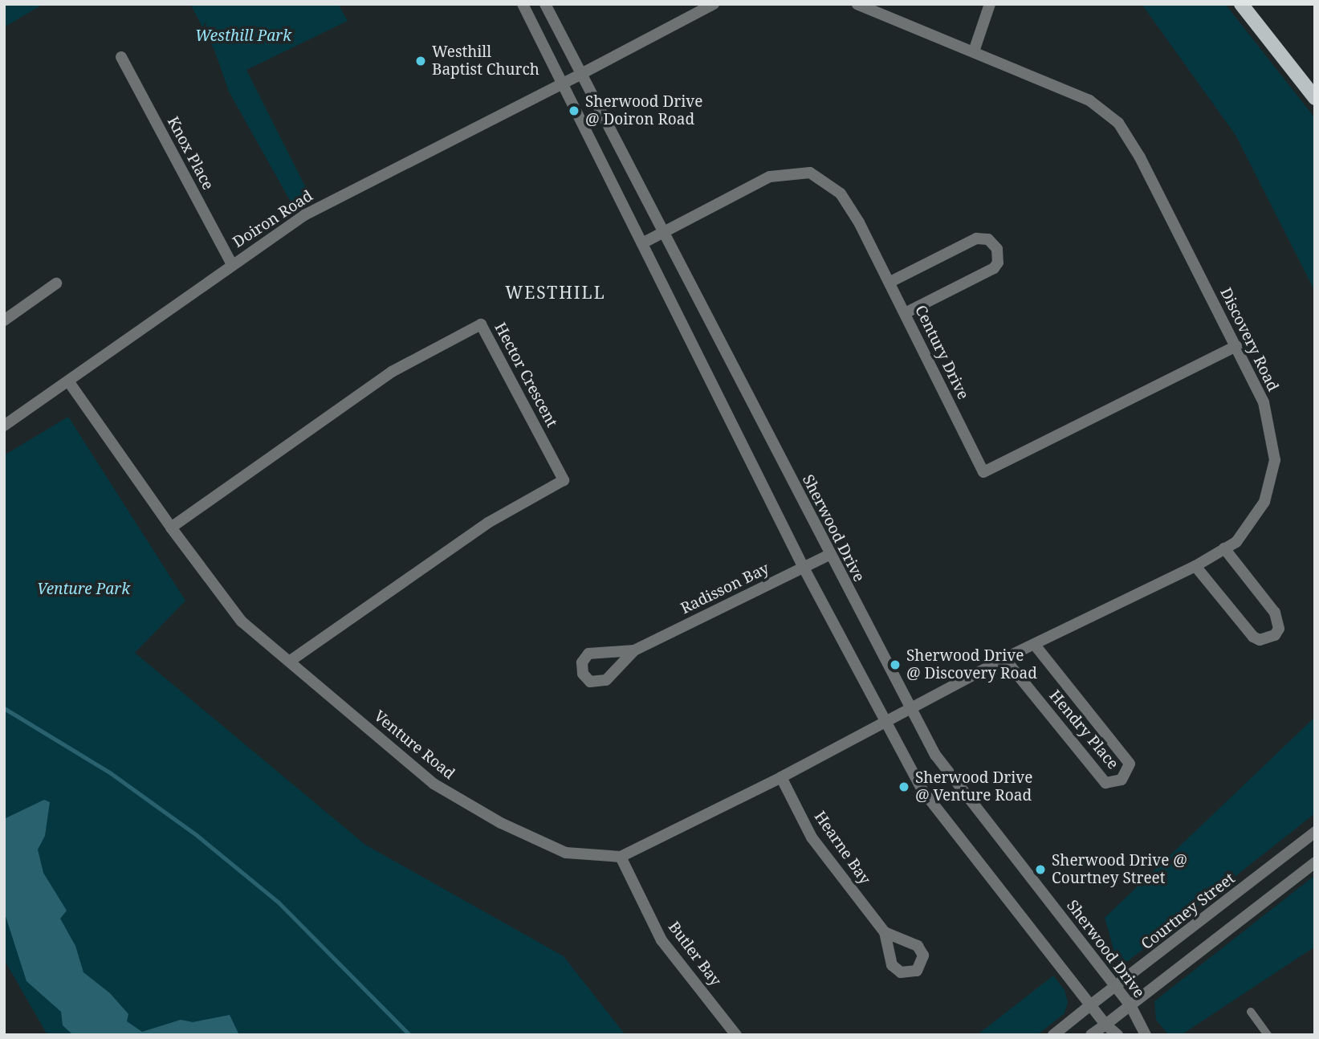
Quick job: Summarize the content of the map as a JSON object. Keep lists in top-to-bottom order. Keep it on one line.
{"streets":{"street":["Knox Place","Doiron Road","Discovery Road","Century Drive","Hector Crescent","Sherwood Drive","Radisson Bay","Hendry Place","Venture Road","Hearne Bay","Courtney Street","Butler Bay"]},"crossings":[["Knox Place","Doiron Road"],["Doiron Road","Sherwood Drive"],["Doiron Road","Venture Road"],["Discovery Road","Century Drive"],["Discovery Road","Sherwood Drive"],["Discovery Road","Hendry Place"],["Century Drive","Sherwood Drive"],["Hector Crescent","Venture Road"],["Sherwood Drive","Radisson Bay"],["Sherwood Drive","Courtney Street"],["Venture Road","Butler Bay"]],"districts":["WESTHILL"],"parks":["Westhill Park","Venture Park"],"places":["Westhill Baptist Church","Sherwood Drive @ Doiron Road","Sherwood Drive @ Discovery Road","Sherwood Drive @ Venture Road","Sherwood Drive @ Courtney Street"]}
